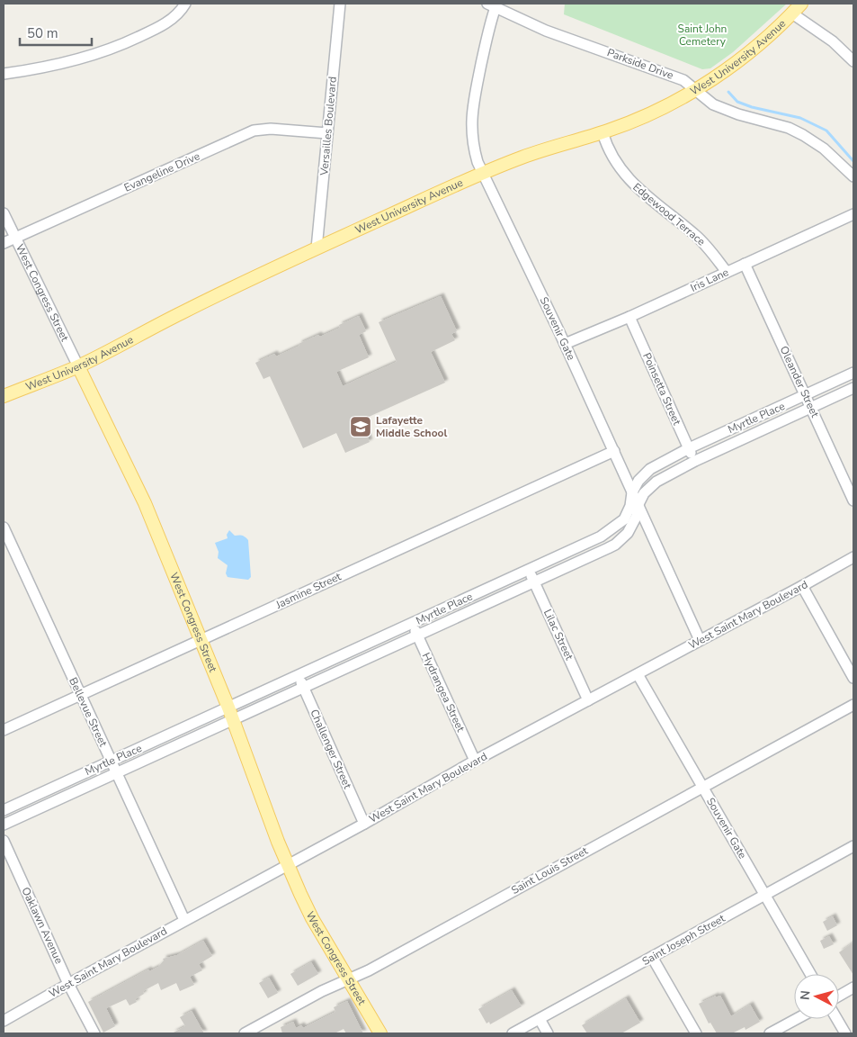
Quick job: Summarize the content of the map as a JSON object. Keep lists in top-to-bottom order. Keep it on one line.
{"streets":{"main road":["West University Avenue","West Congress Street"],"street":["Parkside Drive","Versailles Boulevard","Evangeline Drive","Edgewood Terrace","Iris Lane","Souvenir Gate","Oleander Street","Poinsetta Street","Myrtle Place","Jasmine Street","West Saint Mary Boulevard","Lilac Street","Hydrangea Street","Bellevue Street","Challenger Street","Saint Louis Street","Oaklawn Avenue","Saint Joseph Street"]},"crossings":[["West University Avenue","Parkside Drive"],["West University Avenue","Versailles Boulevard"],["West University Avenue","Edgewood Terrace"],["West University Avenue","West Congress Street"],["West University Avenue","Souvenir Gate"],["Parkside Drive","Souvenir Gate"],["Versailles Boulevard","Evangeline Drive"],["Evangeline Drive","West Congress Street"],["Edgewood Terrace","Iris Lane"],["Iris Lane","Souvenir Gate"],["Iris Lane","Oleander Street"],["Iris Lane","Poinsetta Street"],["West Congress Street","Myrtle Place"],["West Congress Street","Jasmine Street"],["West Congress Street","West Saint Mary Boulevard"],["West Congress Street","Saint Louis Street"],["Souvenir Gate","Myrtle Place"],["Souvenir Gate","Jasmine Street"],["Souvenir Gate","West Saint Mary Boulevard"],["Souvenir Gate","Saint Louis Street"],["Souvenir Gate","Saint Joseph Street"],["Oleander Street","Myrtle Place"],["Poinsetta Street","Myrtle Place"],["Myrtle Place","Lilac Street"],["Myrtle Place","Hydrangea Street"],["Myrtle Place","Bellevue Street"],["Myrtle Place","Challenger Street"],["Jasmine Street","Bellevue Street"],["West Saint Mary Boulevard","Lilac Street"],["West Saint Mary Boulevard","Hydrangea Street"],["West Saint Mary Boulevard","Bellevue Street"],["West Saint Mary Boulevard","Challenger Street"],["West Saint Mary Boulevard","Oaklawn Avenue"]],"parks":["Saint John Cemetery"],"places":{"school or university":["Lafayette Middle School"]},"scale_bar":"50 m","north":"left"}
